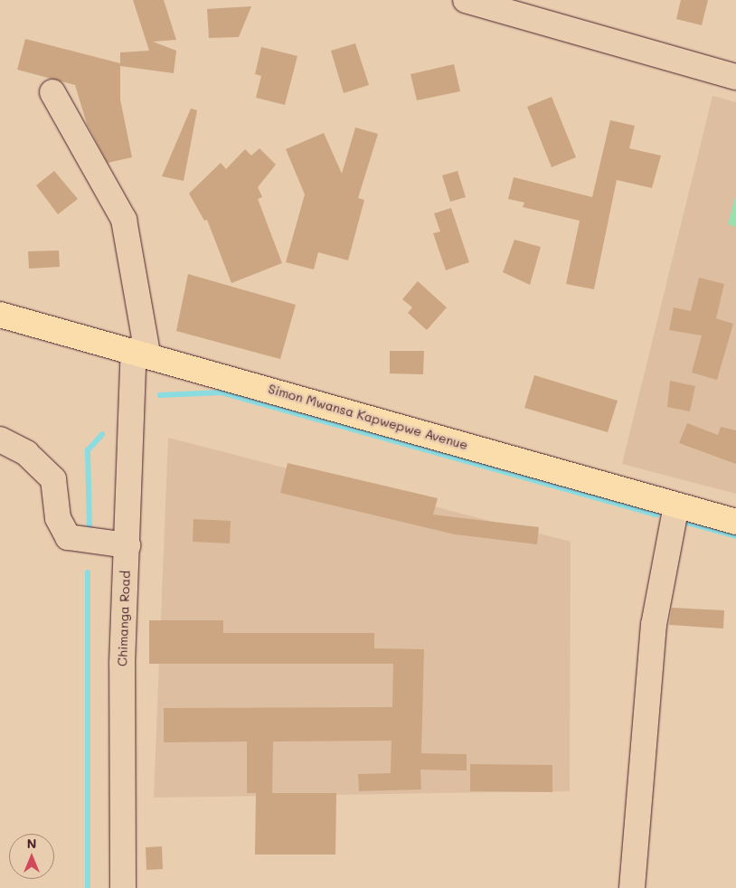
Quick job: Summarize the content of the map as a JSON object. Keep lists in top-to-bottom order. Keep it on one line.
{"streets":{"main road":["Simon Mwansa Kapwepwe Avenue"],"street":["Chimanga Road"]},"crossings":[["Simon Mwansa Kapwepwe Avenue","Chimanga Road"]],"north":"top"}
